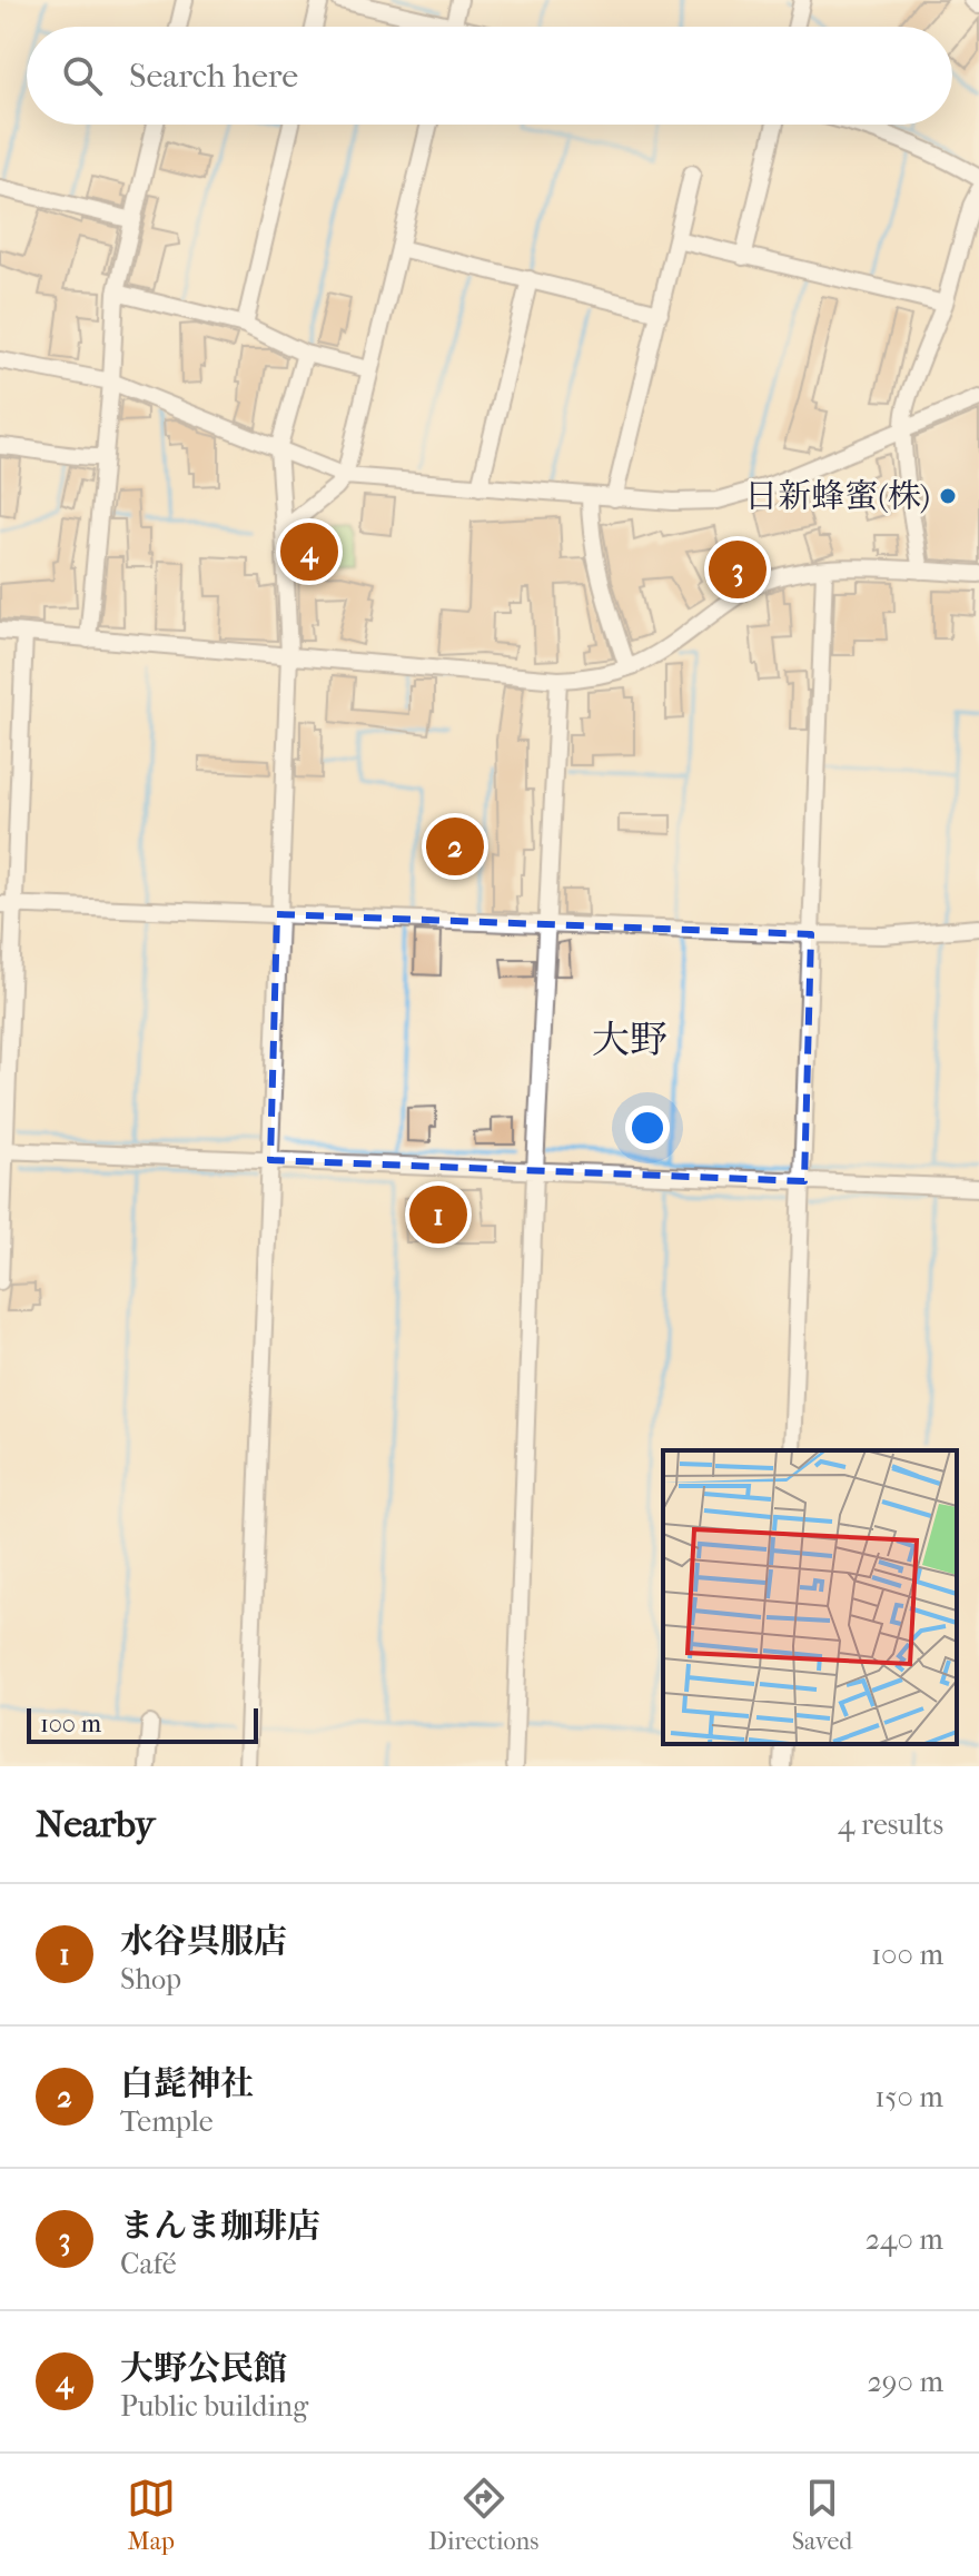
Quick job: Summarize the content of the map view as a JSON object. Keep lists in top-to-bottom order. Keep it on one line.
{"districts":["大野"],"places":["日新蜂蜜(株)"],"scale_bar":"100 m","page":{"search":"Search here","pins":["4","3","2","1"],"scale":"100 m","heading":["Nearby","4 results"],"list":[{"mark":"1","name":"水谷呉服店","note":"Shop","value":"100 m"},{"mark":"2","name":"白髭神社","note":"Temple","value":"150 m"},{"mark":"3","name":"まんま珈琲店","note":"Café","value":"240 m"},{"mark":"4","name":"大野公民館","note":"Public building","value":"290 m"}],"nav":["Map","Directions","Saved"]}}
